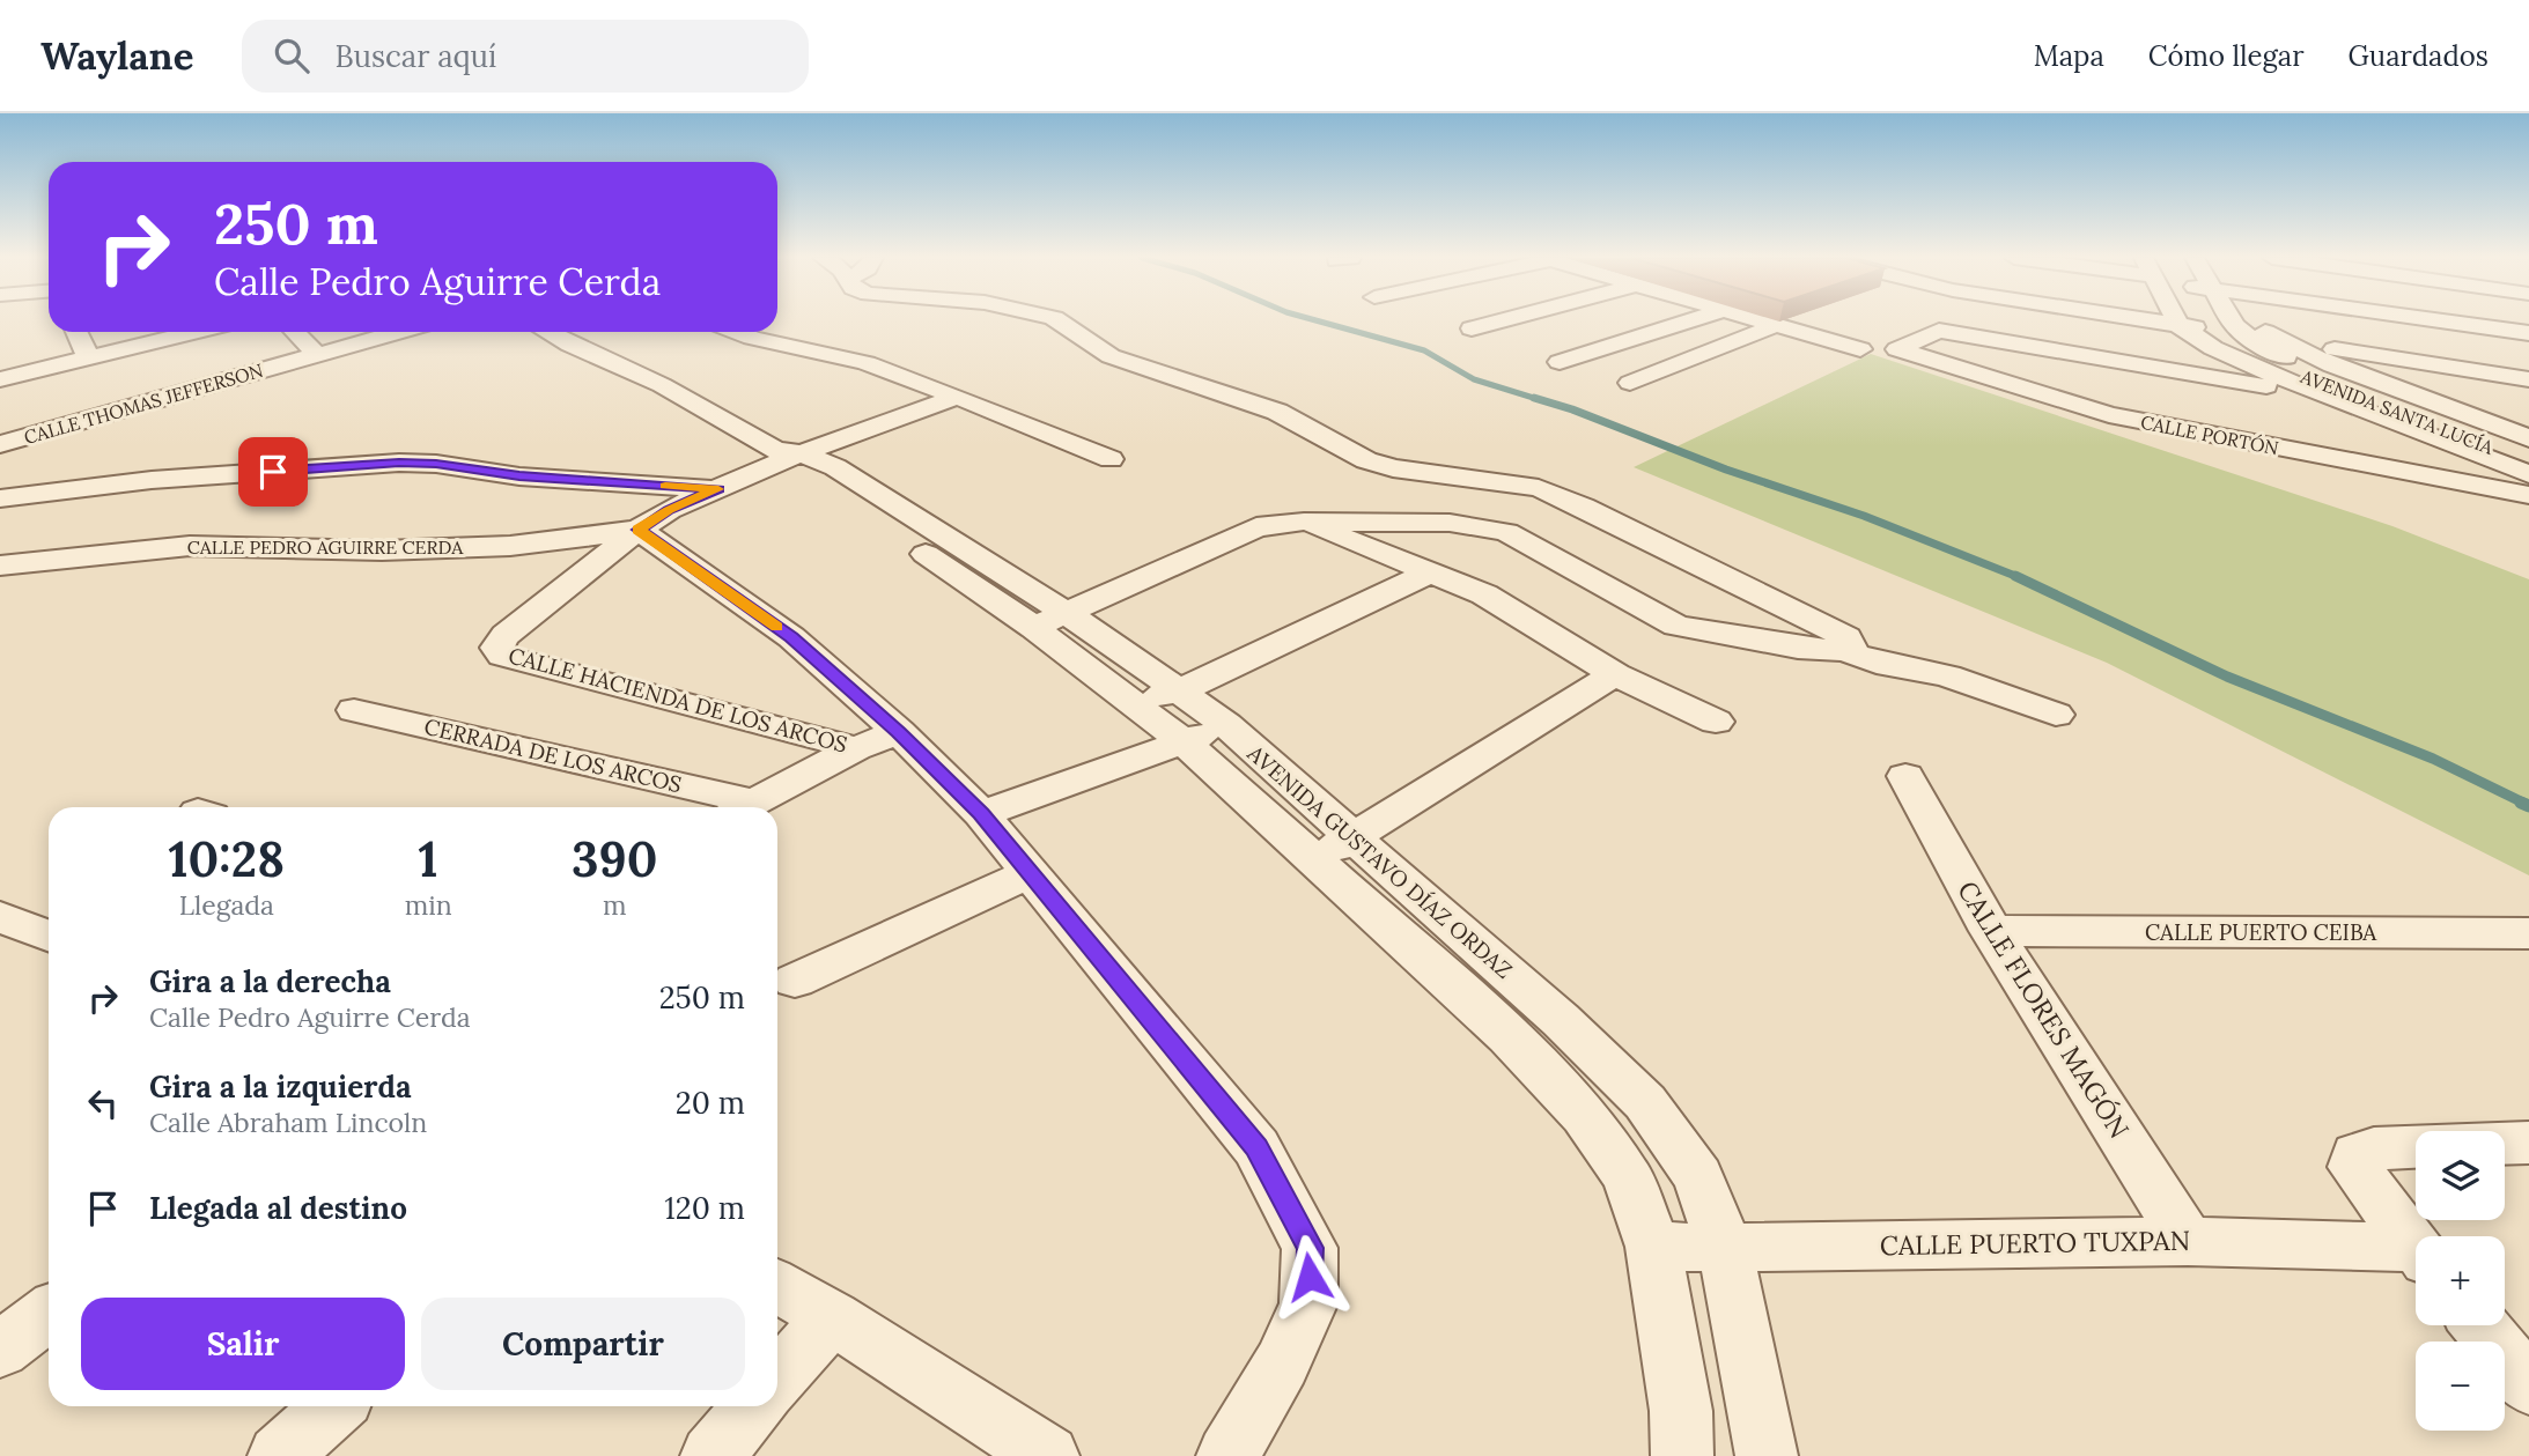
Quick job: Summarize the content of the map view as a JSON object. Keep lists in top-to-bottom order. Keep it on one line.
{"streets":{"street":["CALLE THOMAS JEFFERSON","AVENIDA SANTA LUCÍA","CALLE PORTÓN","CALLE PEDRO AGUIRRE CERDA","CALLE HACIENDA DE LOS ARCOS","CERRADA DE LOS ARCOS","AVENIDA GUSTAVO DÍAZ ORDAZ","CALLE PUERTO CEIBA","CALLE FLORES MAGÓN","CALLE PUERTO TUXPAN"]},"crossings":[["AVENIDA SANTA LUCÍA","CALLE PORTÓN"],["CALLE PEDRO AGUIRRE CERDA","CALLE HACIENDA DE LOS ARCOS"],["CALLE PEDRO AGUIRRE CERDA","AVENIDA GUSTAVO DÍAZ ORDAZ"],["AVENIDA GUSTAVO DÍAZ ORDAZ","CALLE PUERTO TUXPAN"],["CALLE PUERTO CEIBA","CALLE FLORES MAGÓN"],["CALLE FLORES MAGÓN","CALLE PUERTO TUXPAN"]],"page":{"header":"Waylane","search":"Buscar aquí","nav":["Mapa","Cómo llegar","Guardados"],"turn":["250 m","Calle Pedro Aguirre Cerda"],"eta":["10:28","Llegada","1","min","390","m"],"list":[{"name":"Gira a la derecha","note":"Calle Pedro Aguirre Cerda","value":"250 m"},{"name":"Gira a la izquierda","note":"Calle Abraham Lincoln","value":"20 m"},{"name":"Llegada al destino","value":"120 m"}],"map_buttons":["+","−"],"buttons":["Salir","Compartir"]}}
